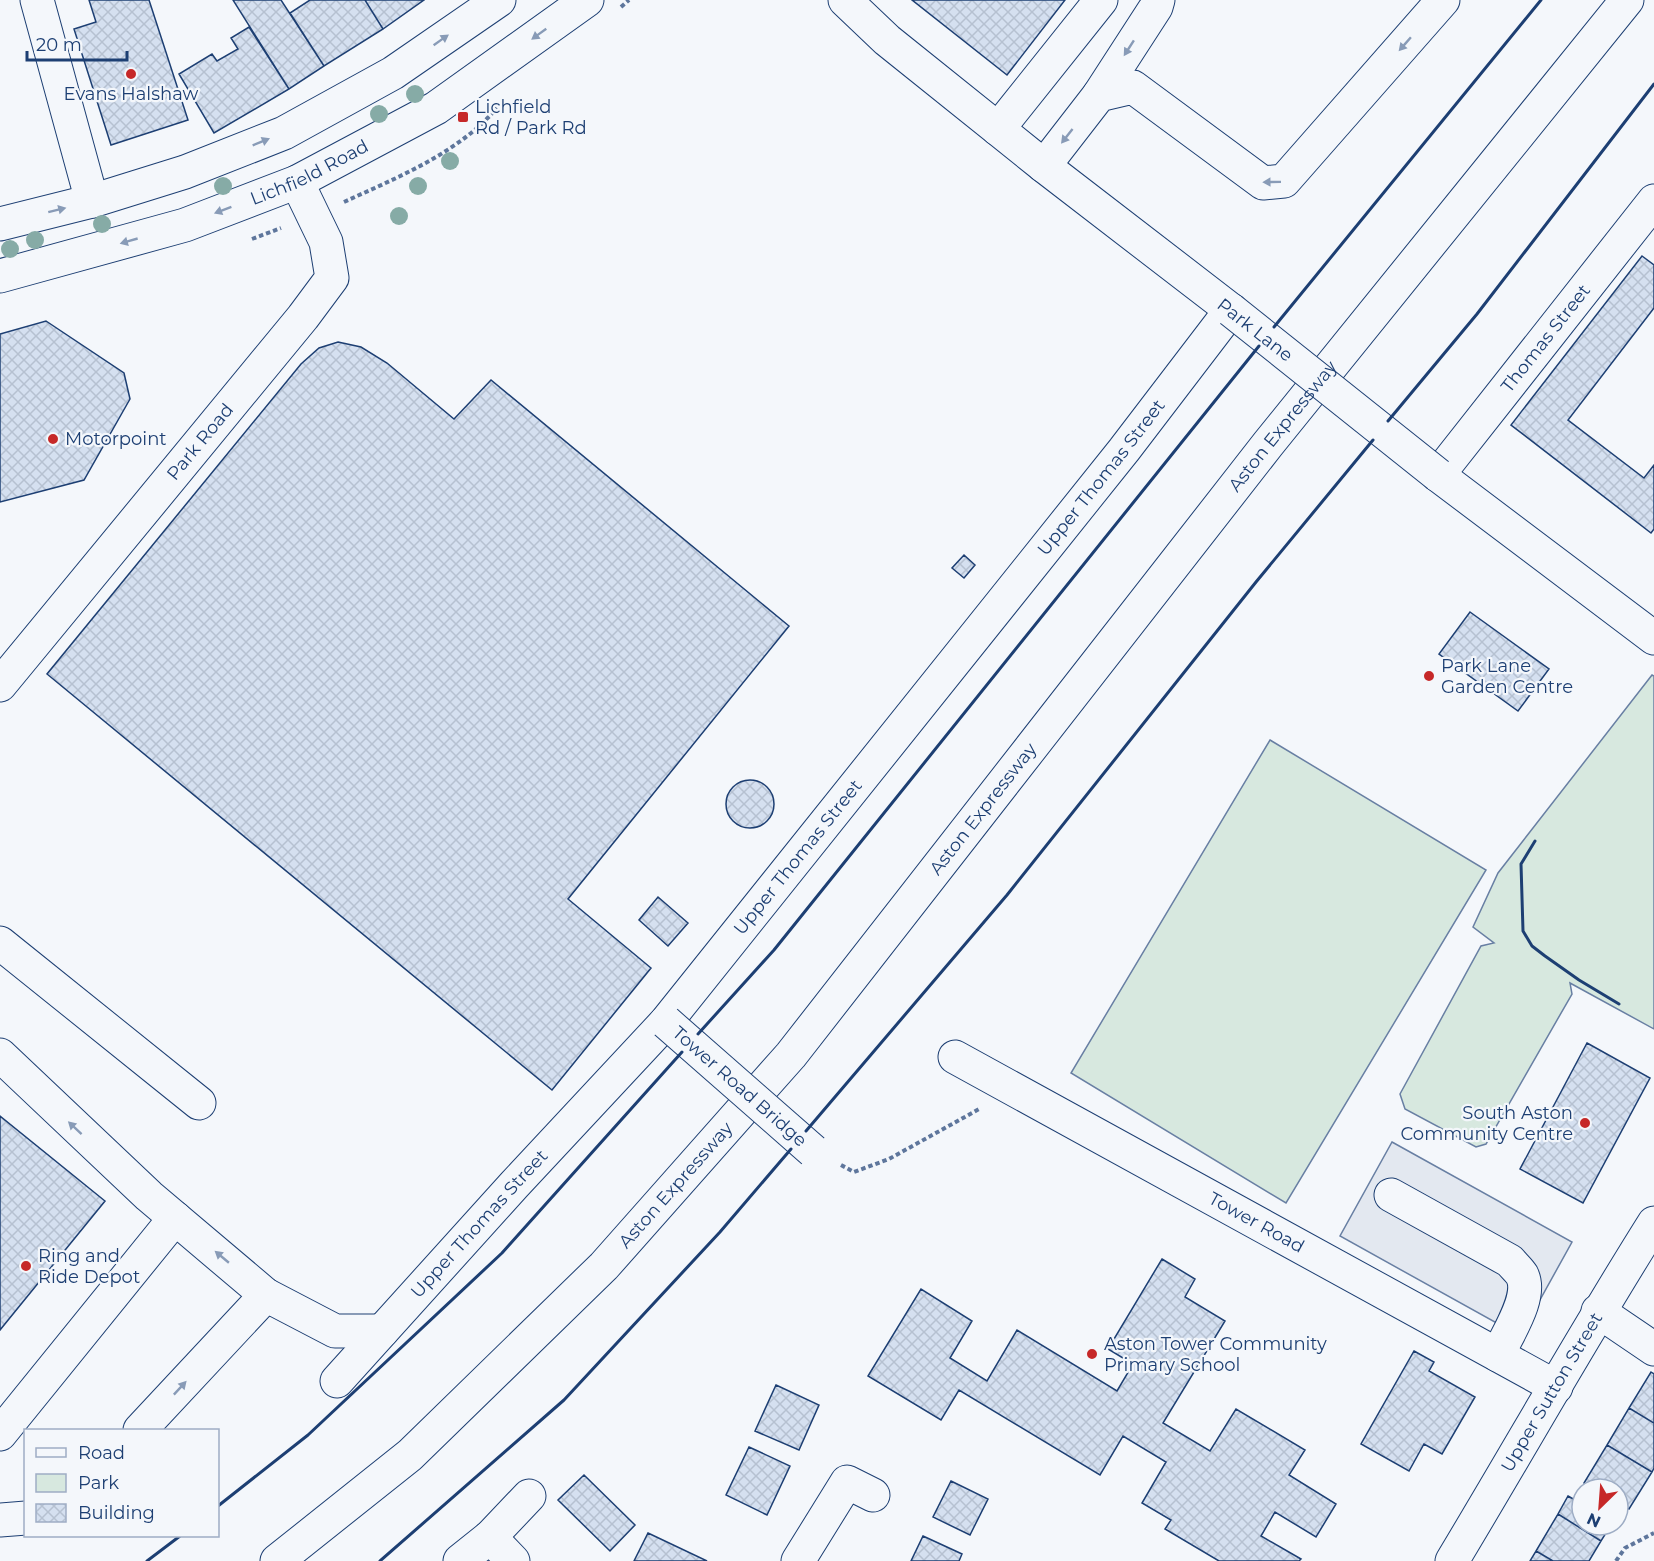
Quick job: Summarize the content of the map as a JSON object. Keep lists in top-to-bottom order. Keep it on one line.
{"streets":{"main road":["Lichfield Road","Park Lane","Thomas Street","Aston Expressway","Park Road","Upper Thomas Street","Tower Road Bridge","Tower Road","Upper Sutton Street"]},"crossings":[["Lichfield Road","Park Road"],["Park Lane","Thomas Street"],["Park Lane","Upper Thomas Street"],["Upper Thomas Street","Tower Road Bridge"],["Tower Road","Upper Sutton Street"]],"places":{"other":["Evans Halshaw","Motorpoint","Park Lane Garden Centre","South Aston Community Centre","Ring and Ride Depot","Aston Tower Community Primary School"],"transit":["Lichfield Rd / Park Rd"]},"legend":["Road","Park","Building"],"scale_bar":"20 m","north":"bottom left"}
